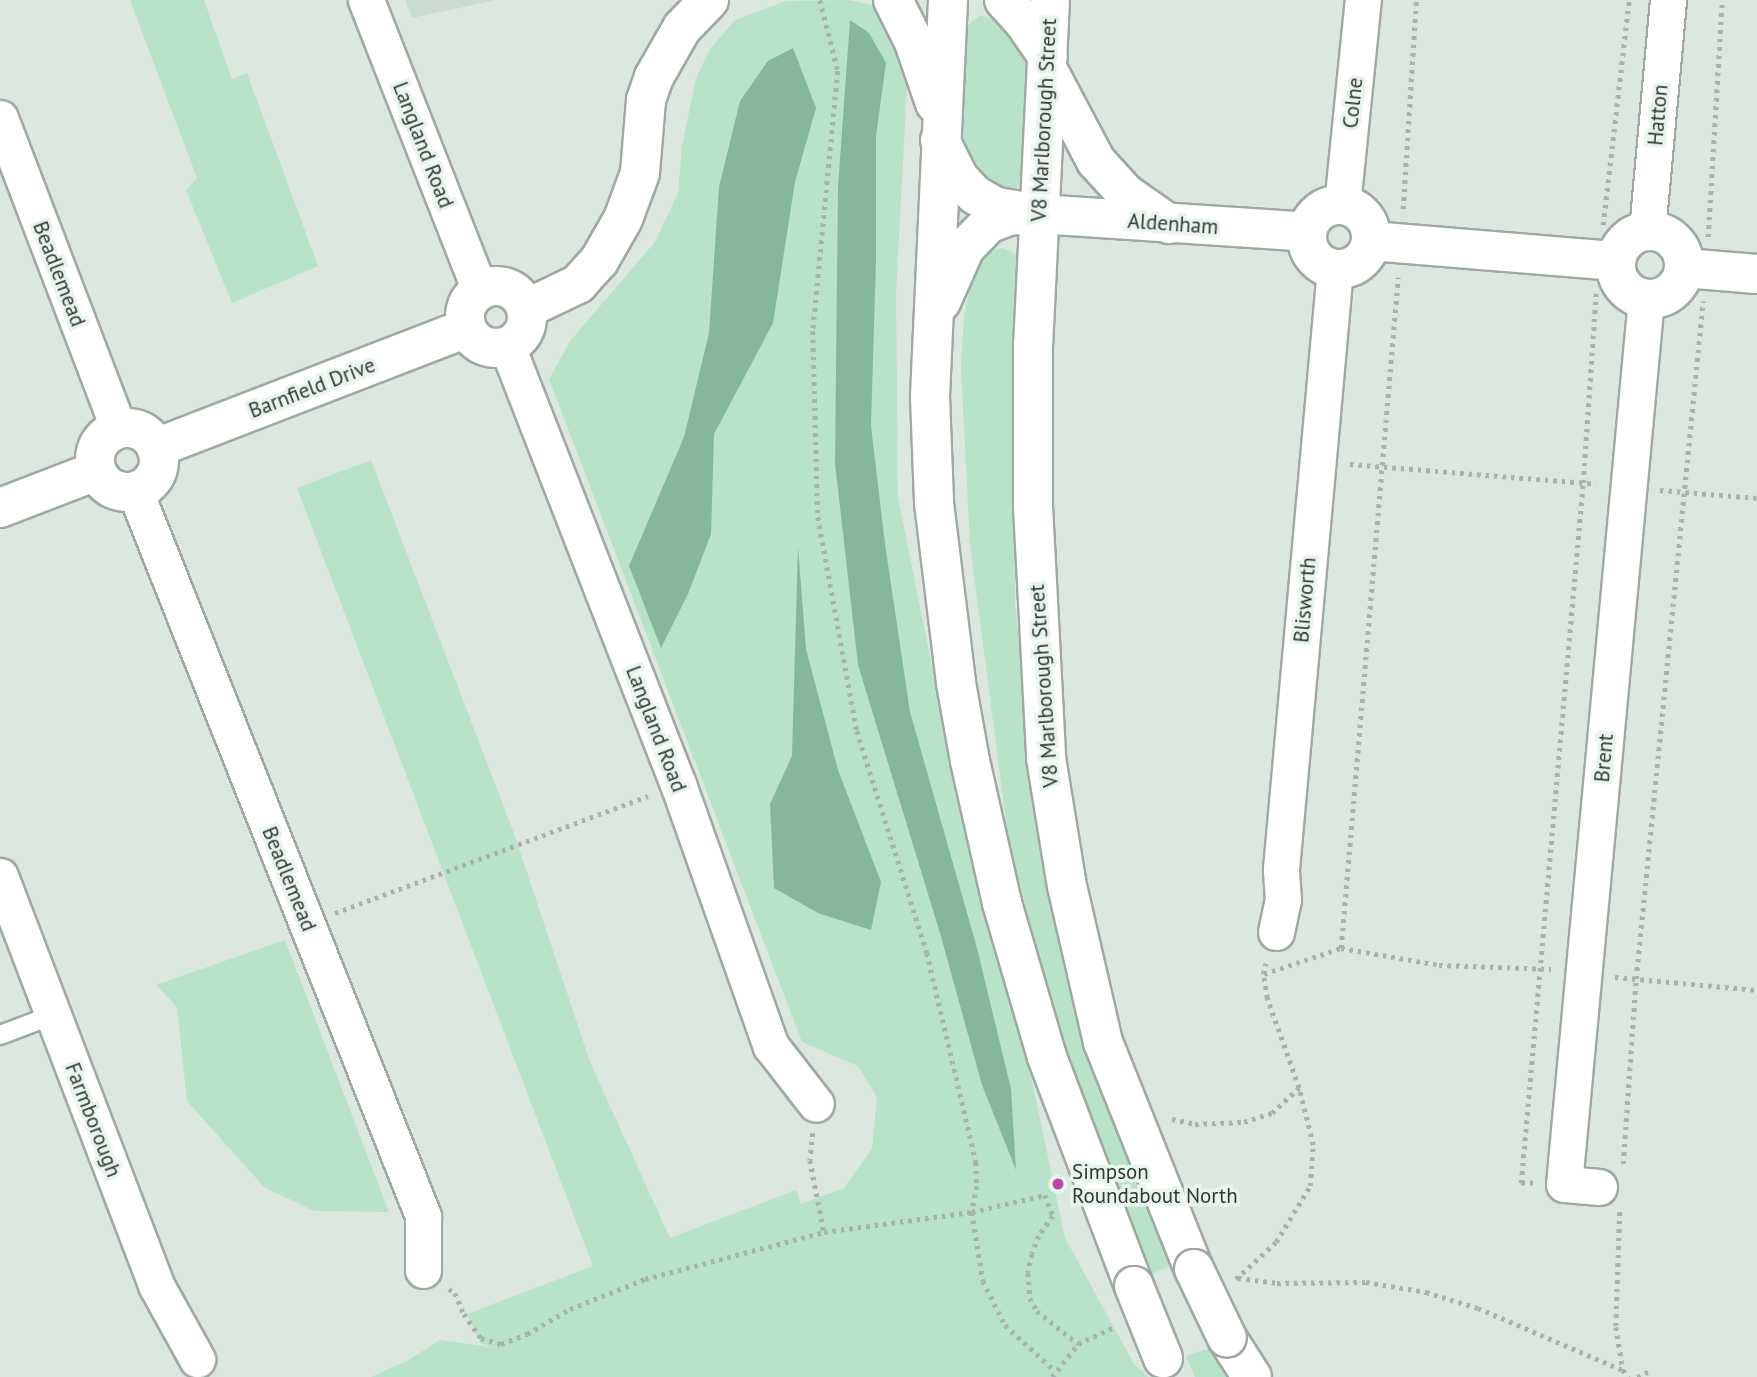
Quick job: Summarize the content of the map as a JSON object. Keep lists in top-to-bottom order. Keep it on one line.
{"streets":{"street":["Colne","Hatton","V8 Marlborough Street","Langland Road","Aldenham","Beadlemead","Barnfield Drive","Blisworth","Brent","Farmborough"]},"crossings":[["Colne","Aldenham"],["Colne","Blisworth"],["Hatton","Brent"],["V8 Marlborough Street","Aldenham"],["Langland Road","Barnfield Drive"],["Aldenham","Blisworth"],["Beadlemead","Barnfield Drive"]],"places":["Simpson Roundabout North"]}
